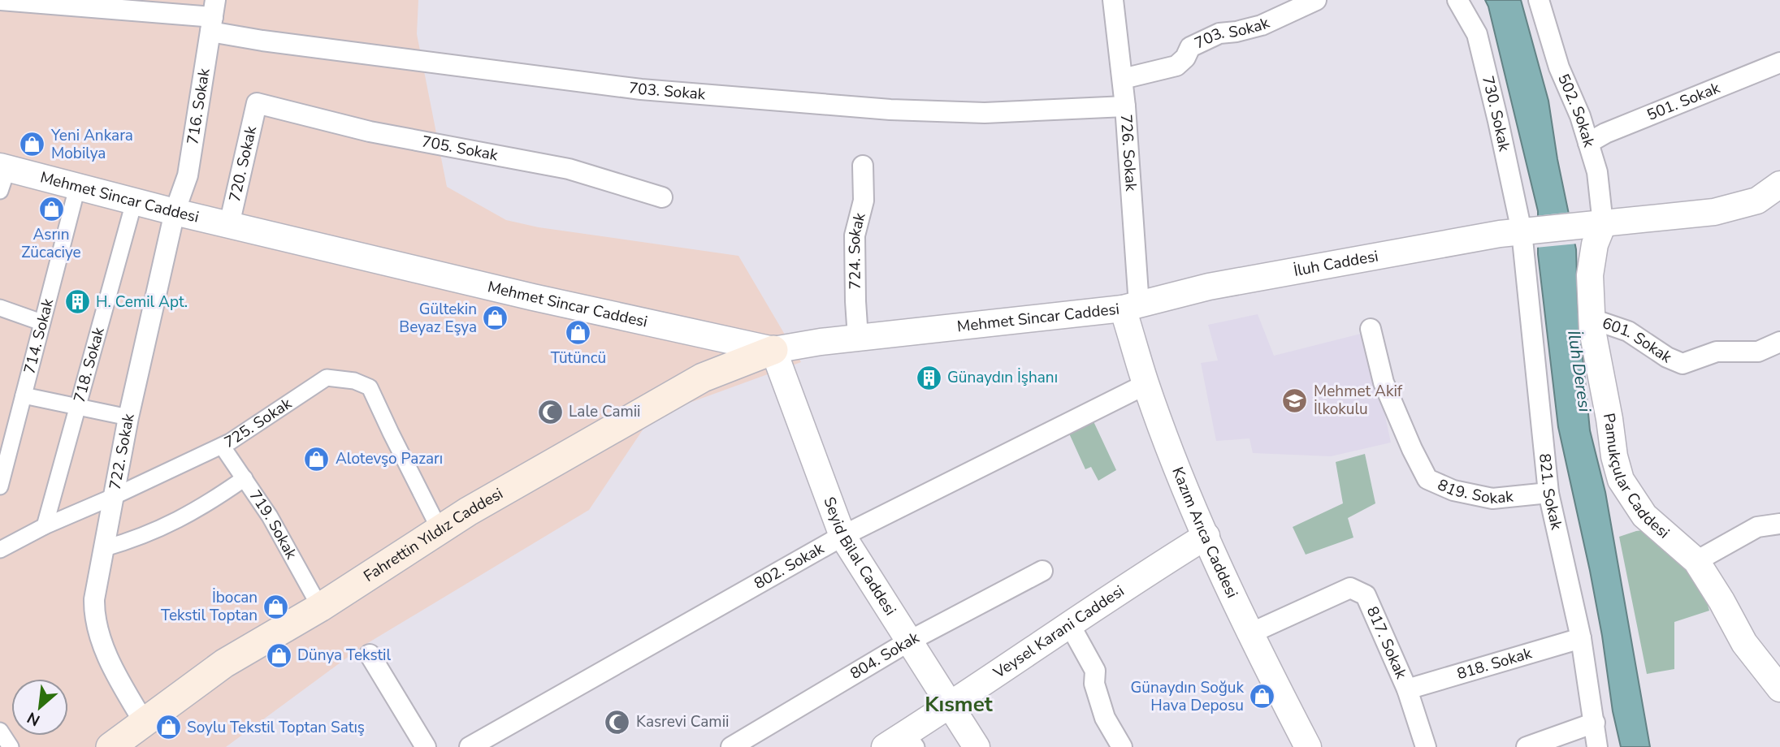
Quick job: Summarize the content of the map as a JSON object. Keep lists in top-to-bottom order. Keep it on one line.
{"streets":{"main road":["Fahrettin Yıldız Caddesi"],"street":["703. Sokak","501. Sokak","716. Sokak","502. Sokak","730. Sokak","705. Sokak","726. Sokak","720. Sokak","Mehmet Sincar Caddesi","724. Sokak","İluh Caddesi","714. Sokak","601. Sokak","718. Sokak","725. Sokak","722. Sokak","Pamukçular Caddesi","819. Sokak","821. Sokak","719. Sokak","Kazım Arıca Caddesi","Seyid Bilal Caddesi","802. Sokak","Veysel Karani Caddesi","817. Sokak","804. Sokak","818. Sokak"]},"crossings":[["703. Sokak","716. Sokak"],["703. Sokak","726. Sokak"],["501. Sokak","502. Sokak"],["716. Sokak","Mehmet Sincar Caddesi"],["716. Sokak","722. Sokak"],["502. Sokak","İluh Caddesi"],["502. Sokak","Pamukçular Caddesi"],["730. Sokak","İluh Caddesi"],["730. Sokak","821. Sokak"],["705. Sokak","720. Sokak"],["726. Sokak","Mehmet Sincar Caddesi"],["726. Sokak","İluh Caddesi"],["726. Sokak","Kazım Arıca Caddesi"],["720. Sokak","Mehmet Sincar Caddesi"],["Mehmet Sincar Caddesi","724. Sokak"],["Mehmet Sincar Caddesi","İluh Caddesi"],["Mehmet Sincar Caddesi","714. Sokak"],["Mehmet Sincar Caddesi","718. Sokak"],["Mehmet Sincar Caddesi","722. Sokak"],["Mehmet Sincar Caddesi","Kazım Arıca Caddesi"],["Mehmet Sincar Caddesi","Fahrettin Yıldız Caddesi"],["Mehmet Sincar Caddesi","Seyid Bilal Caddesi"],["İluh Caddesi","Pamukçular Caddesi"],["İluh Caddesi","821. Sokak"],["İluh Caddesi","Kazım Arıca Caddesi"],["601. Sokak","Pamukçular Caddesi"],["718. Sokak","725. Sokak"],["725. Sokak","722. Sokak"],["725. Sokak","719. Sokak"],["725. Sokak","Fahrettin Yıldız Caddesi"],["722. Sokak","Fahrettin Yıldız Caddesi"],["819. Sokak","821. Sokak"],["821. Sokak","818. Sokak"],["719. Sokak","Fahrettin Yıldız Caddesi"],["Kazım Arıca Caddesi","802. Sokak"],["Kazım Arıca Caddesi","Veysel Karani Caddesi"],["Kazım Arıca Caddesi","817. Sokak"],["Fahrettin Yıldız Caddesi","Seyid Bilal Caddesi"],["Seyid Bilal Caddesi","802. Sokak"],["Seyid Bilal Caddesi","Veysel Karani Caddesi"],["Seyid Bilal Caddesi","804. Sokak"],["817. Sokak","818. Sokak"]],"districts":["Kısmet"],"water":["İluh Deresi"],"places":{"shop":["Yeni Ankara Mobilya","Asrın Zücaciye","Gültekin Beyaz Eşya","Tütüncü","Alotevşo Pazarı","İbocan Tekstil Toptan","Dünya Tekstil","Günaydın Soğuk Hava Deposu","Soylu Tekstil Toptan Satış"],"building":["H. Cemil Apt.","Günaydın İşhanı"],"school or university":["Mehmet Akif İlkokulu"],"mosque":["Lale Camii","Kasrevi Camii"]},"north":"bottom left"}
